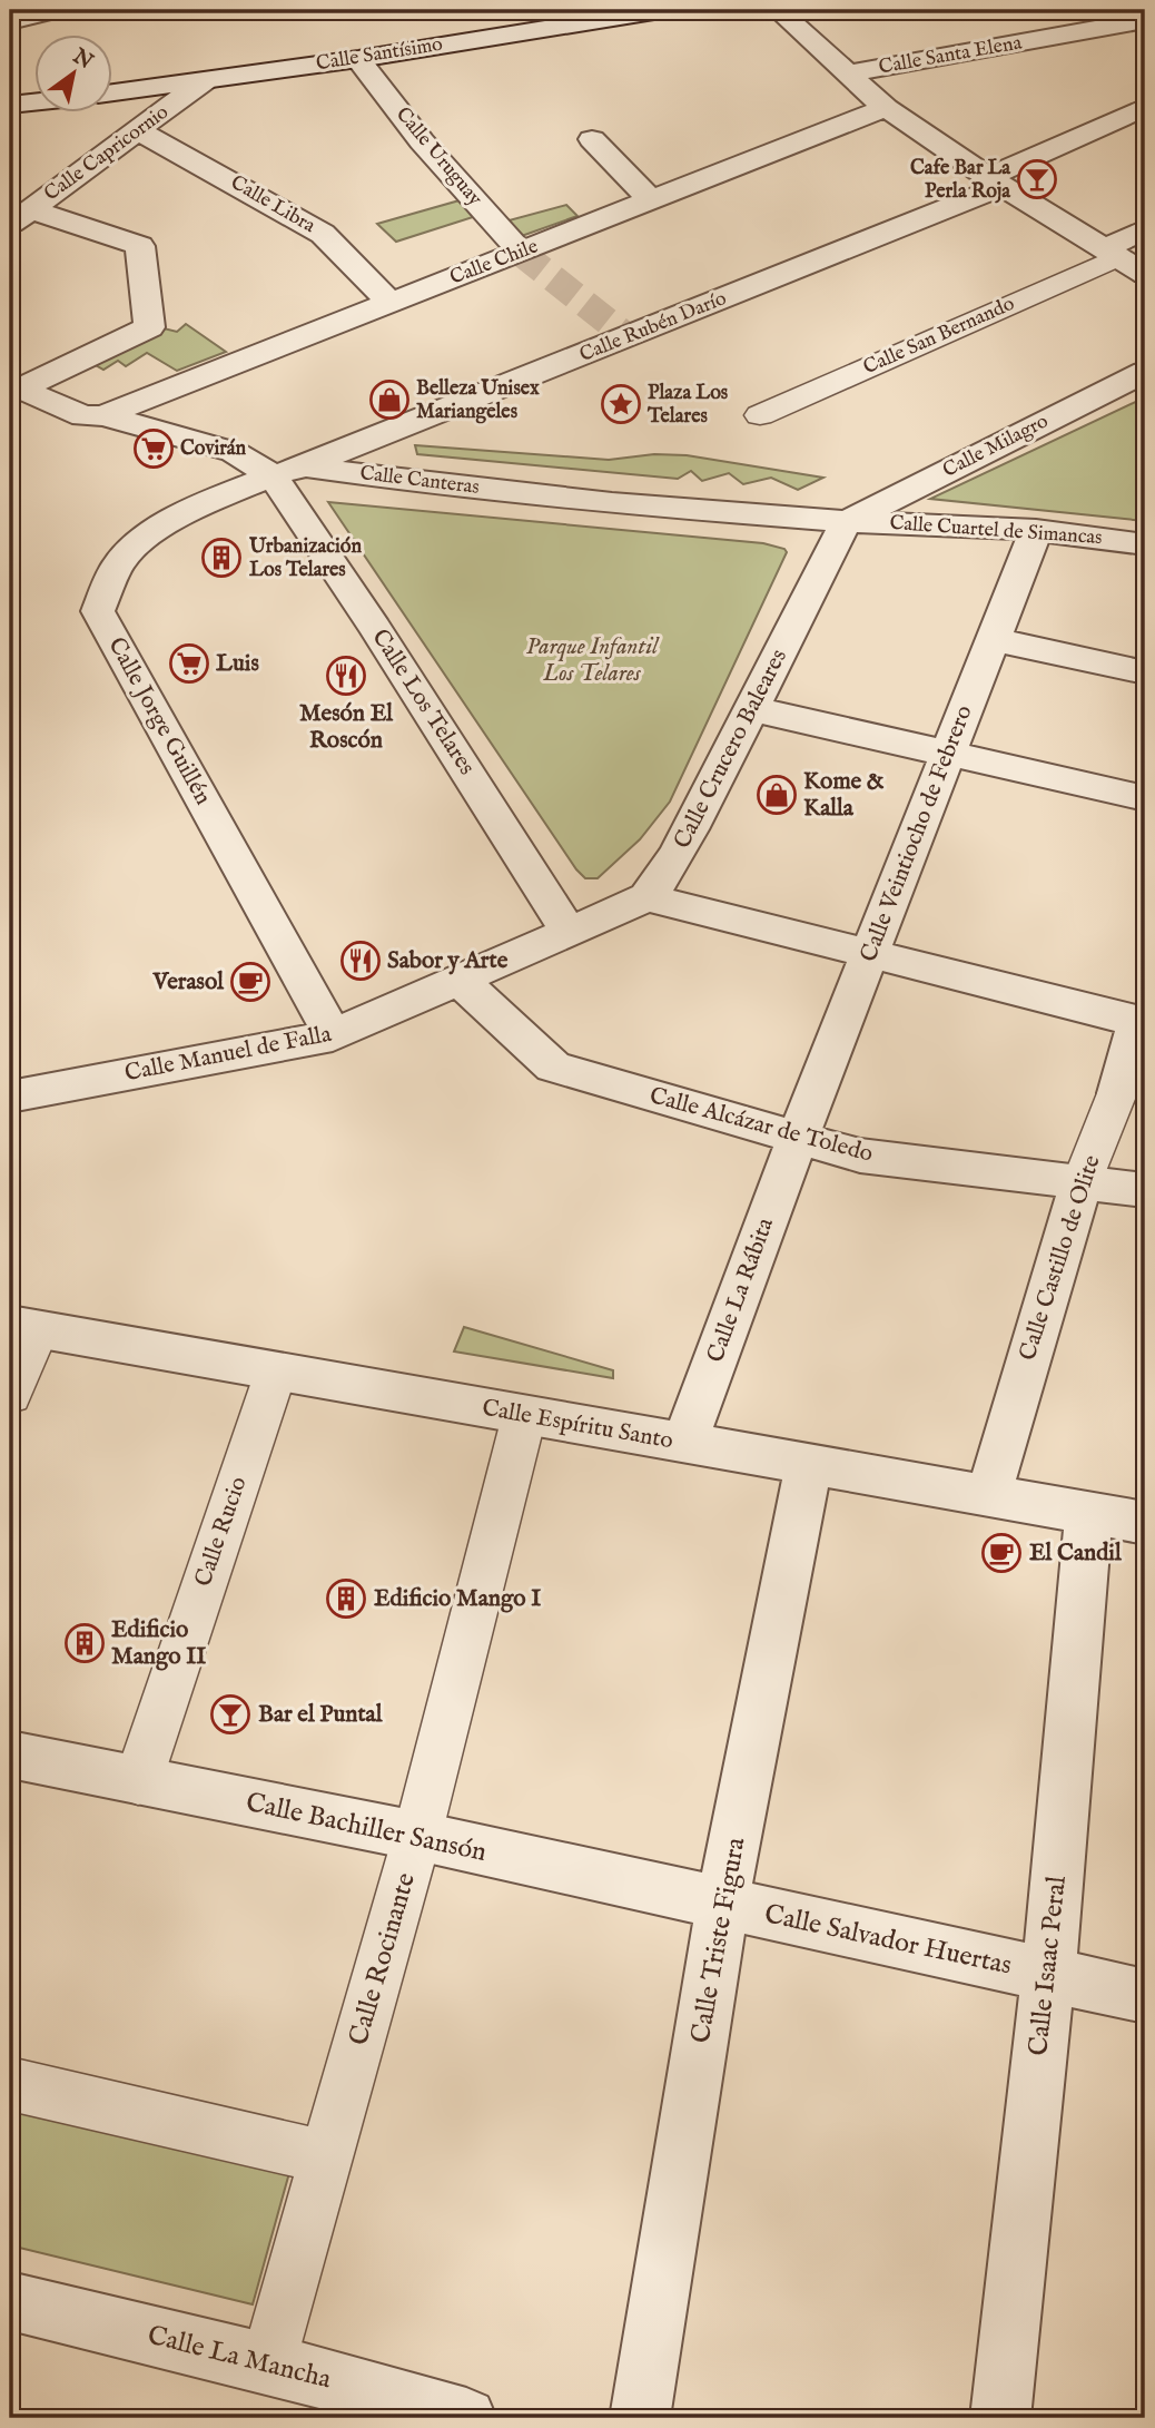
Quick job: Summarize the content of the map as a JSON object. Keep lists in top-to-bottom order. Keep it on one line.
{"streets":{"street":["Calle Santísimo","Calle Santa Elena","Calle Capricornio","Calle Uruguay","Calle Libra","Calle Chile","Calle Rubén Darío","Calle San Bernando","Calle Milagro","Calle Canteras","Calle Cuartel de Simancas","Calle Los Telares","Calle Jorge Guillén","Calle Crucero Baleares","Calle Veintiocho de Febrero","Calle Manuel de Falla","Calle Alcázar de Toledo","Calle Castillo de Olite","Calle La Rábita","Calle Espíritu Santo","Calle Rucio","Calle Bachiller Sansón","Calle Triste Figura","Calle Salvador Huertas","Calle Rocinante","Calle Isaac Peral","Calle La Mancha"]},"crossings":[["Calle Santísimo","Calle Capricornio"],["Calle Santísimo","Calle Uruguay"],["Calle Capricornio","Calle Libra"],["Calle Uruguay","Calle Chile"],["Calle Libra","Calle Chile"],["Calle Chile","Calle Canteras"],["Calle Rubén Darío","Calle Canteras"],["Calle Rubén Darío","Calle Los Telares"],["Calle Rubén Darío","Calle Jorge Guillén"],["Calle Milagro","Calle Canteras"],["Calle Milagro","Calle Cuartel de Simancas"],["Calle Milagro","Calle Crucero Baleares"],["Calle Canteras","Calle Cuartel de Simancas"],["Calle Canteras","Calle Los Telares"],["Calle Canteras","Calle Jorge Guillén"],["Calle Canteras","Calle Crucero Baleares"],["Calle Cuartel de Simancas","Calle Crucero Baleares"],["Calle Cuartel de Simancas","Calle Veintiocho de Febrero"],["Calle Los Telares","Calle Jorge Guillén"],["Calle Los Telares","Calle Crucero Baleares"],["Calle Los Telares","Calle Manuel de Falla"],["Calle Jorge Guillén","Calle Manuel de Falla"],["Calle Crucero Baleares","Calle Manuel de Falla"],["Calle Veintiocho de Febrero","Calle Alcázar de Toledo"],["Calle Veintiocho de Febrero","Calle La Rábita"],["Calle Manuel de Falla","Calle Alcázar de Toledo"],["Calle Alcázar de Toledo","Calle Castillo de Olite"],["Calle Alcázar de Toledo","Calle La Rábita"],["Calle Castillo de Olite","Calle Espíritu Santo"],["Calle La Rábita","Calle Espíritu Santo"],["Calle Espíritu Santo","Calle Rucio"],["Calle Espíritu Santo","Calle Triste Figura"],["Calle Espíritu Santo","Calle Rocinante"],["Calle Espíritu Santo","Calle Isaac Peral"],["Calle Rucio","Calle Bachiller Sansón"],["Calle Bachiller Sansón","Calle Triste Figura"],["Calle Bachiller Sansón","Calle Salvador Huertas"],["Calle Bachiller Sansón","Calle Rocinante"],["Calle Triste Figura","Calle Salvador Huertas"],["Calle Salvador Huertas","Calle Isaac Peral"],["Calle Rocinante","Calle La Mancha"]],"parks":["Parque Infantil Los Telares"],"places":{"bar":["Cafe Bar La Perla Roja","Bar el Puntal"],"shop":["Belleza Unisex Mariangeles","Kome & Kalla"],"place":["Plaza Los Telares"],"supermarket":["Covirán","Luis"],"building":["Urbanización Los Telares","Edificio Mango I","Edificio Mango II"],"restaurant":["Mesón El Roscón","Sabor y Arte"],"cafe":["Verasol","El Candil"]},"north":"top right"}
